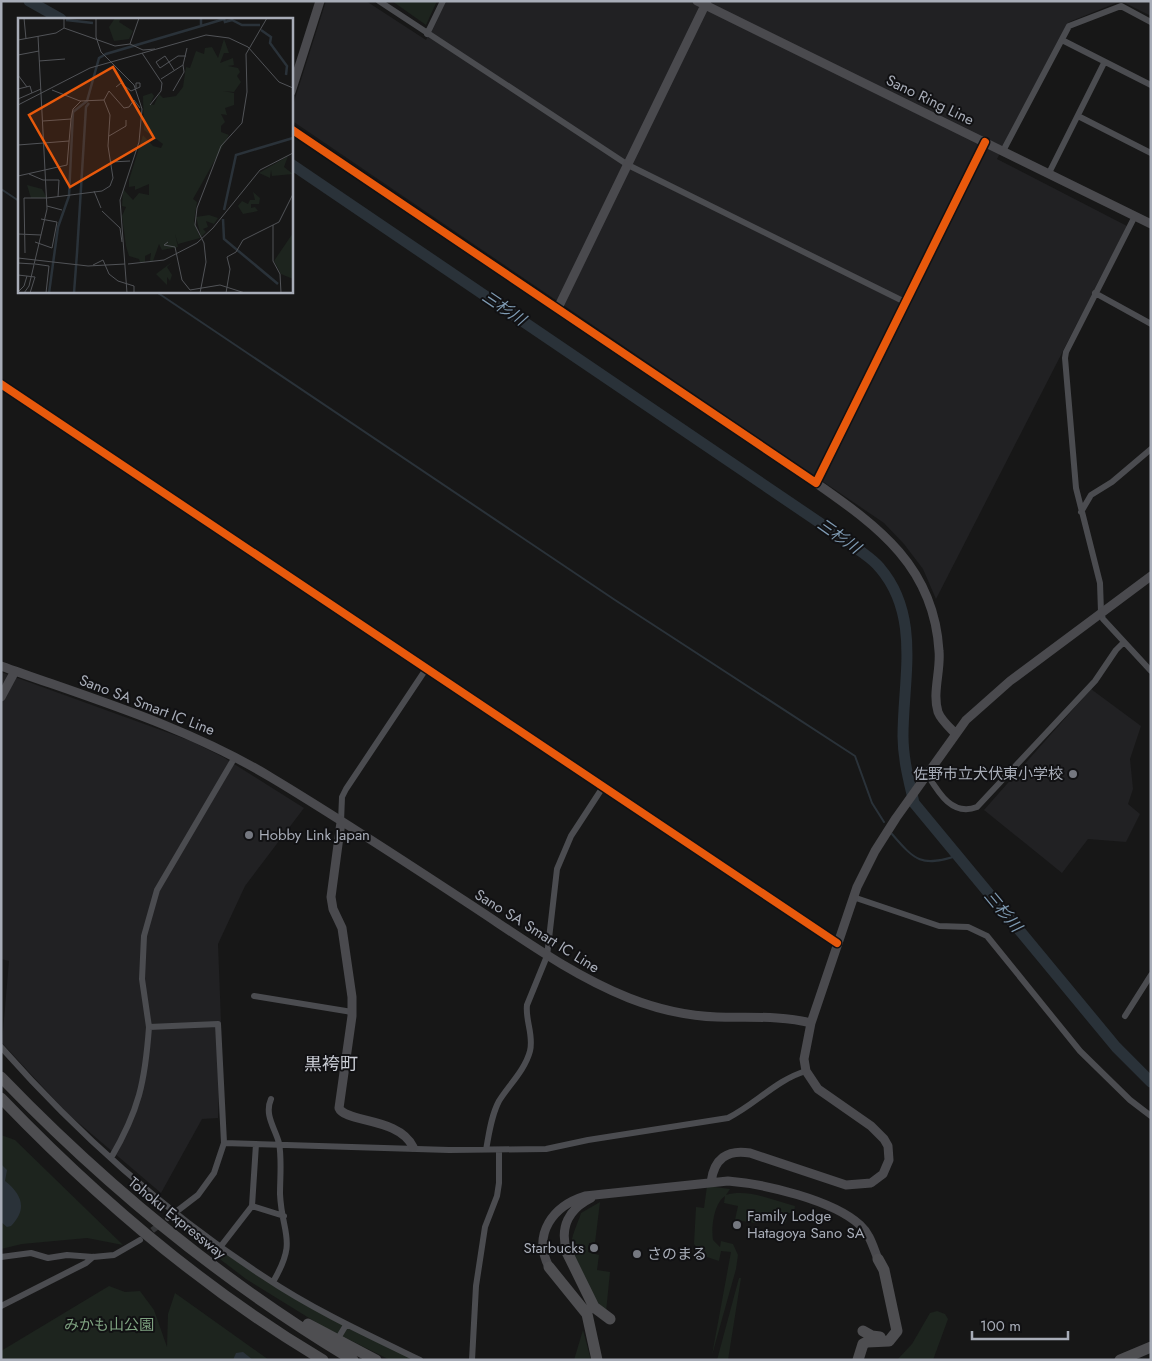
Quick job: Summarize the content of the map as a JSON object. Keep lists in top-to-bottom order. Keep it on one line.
{"streets":{"highway":["Tohoku Expressway"],"street":["Sano Ring Line","Sano SA Smart IC Line"]},"districts":["黒袴町"],"water":["三杉川"],"parks":["みかも山公園"],"places":["佐野市立犬伏東小学校","Hobby Link Japan","Family Lodge Hatagoya Sano SA","Starbucks","さのまる"],"scale_bar":"100 m"}
